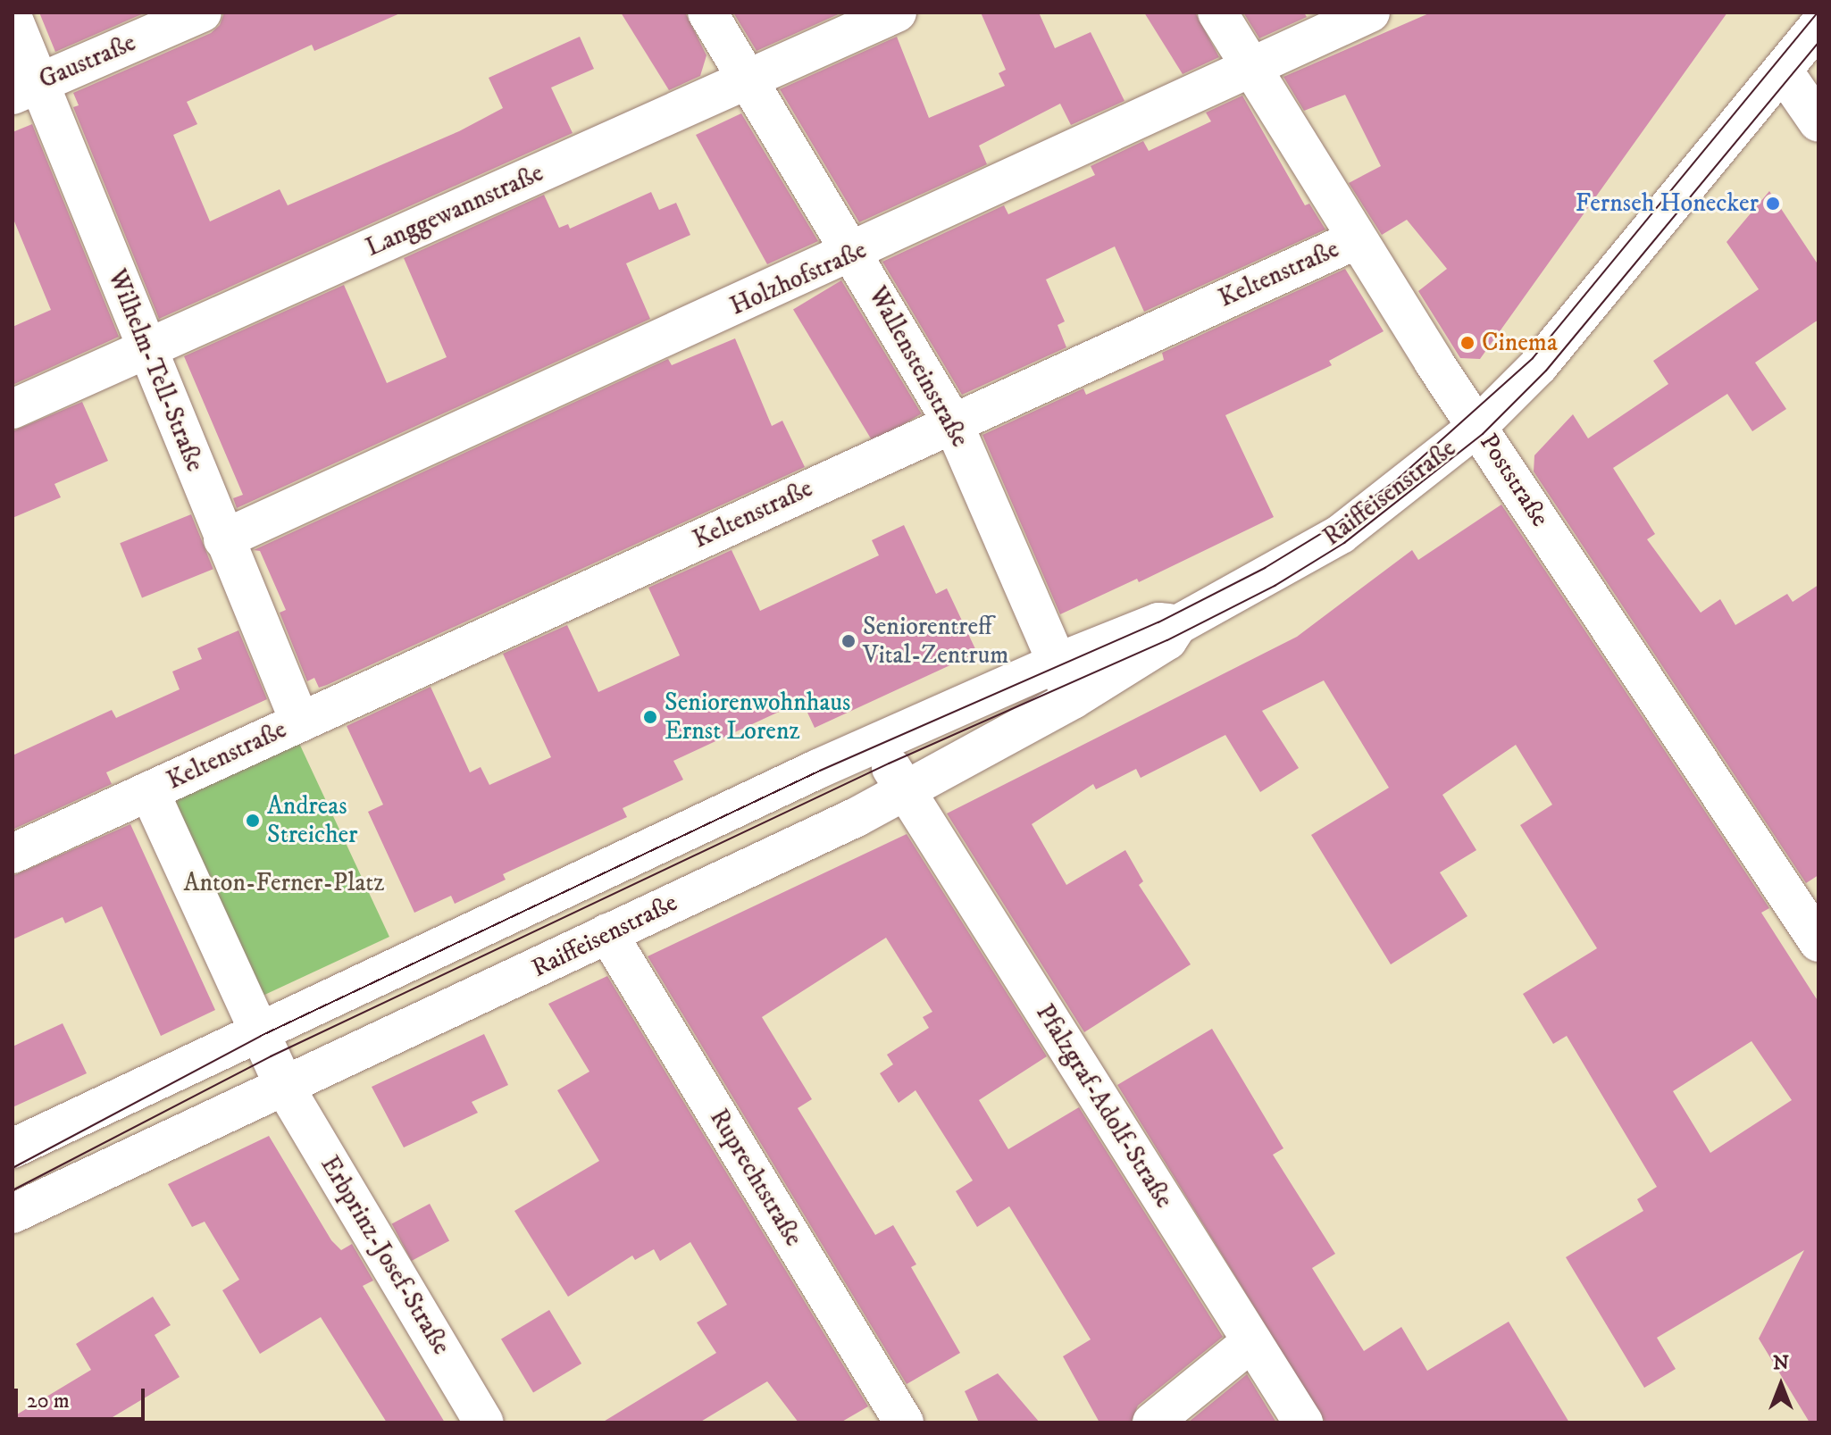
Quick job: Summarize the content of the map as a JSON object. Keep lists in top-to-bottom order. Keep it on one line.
{"streets":{"street":["Gaustraße","Langgewannstraße","Keltenstraße","Holzhofstraße","Wallensteinstraße","Wilhelm-Tell-Straße","Poststraße","Raiffeisenstraße","Pfalzgraf-Adolf-Straße","Ruprechtstraße","Erbprinz-Josef-Straße"]},"crossings":[["Gaustraße","Wilhelm-Tell-Straße"],["Langgewannstraße","Wallensteinstraße"],["Langgewannstraße","Wilhelm-Tell-Straße"],["Keltenstraße","Wallensteinstraße"],["Keltenstraße","Wilhelm-Tell-Straße"],["Keltenstraße","Poststraße"],["Keltenstraße","Raiffeisenstraße"],["Keltenstraße","Erbprinz-Josef-Straße"],["Holzhofstraße","Wallensteinstraße"],["Holzhofstraße","Wilhelm-Tell-Straße"],["Holzhofstraße","Poststraße"],["Wallensteinstraße","Raiffeisenstraße"],["Poststraße","Raiffeisenstraße"],["Raiffeisenstraße","Pfalzgraf-Adolf-Straße"],["Raiffeisenstraße","Ruprechtstraße"],["Raiffeisenstraße","Erbprinz-Josef-Straße"]],"parks":["Anton-Ferner-Platz"],"places":["Fernseh Honecker","Cinema","Seniorentreff Vital-Zentrum","Seniorenwohnhaus Ernst Lorenz","Andreas Streicher"],"scale_bar":"20 m","north":"top"}
